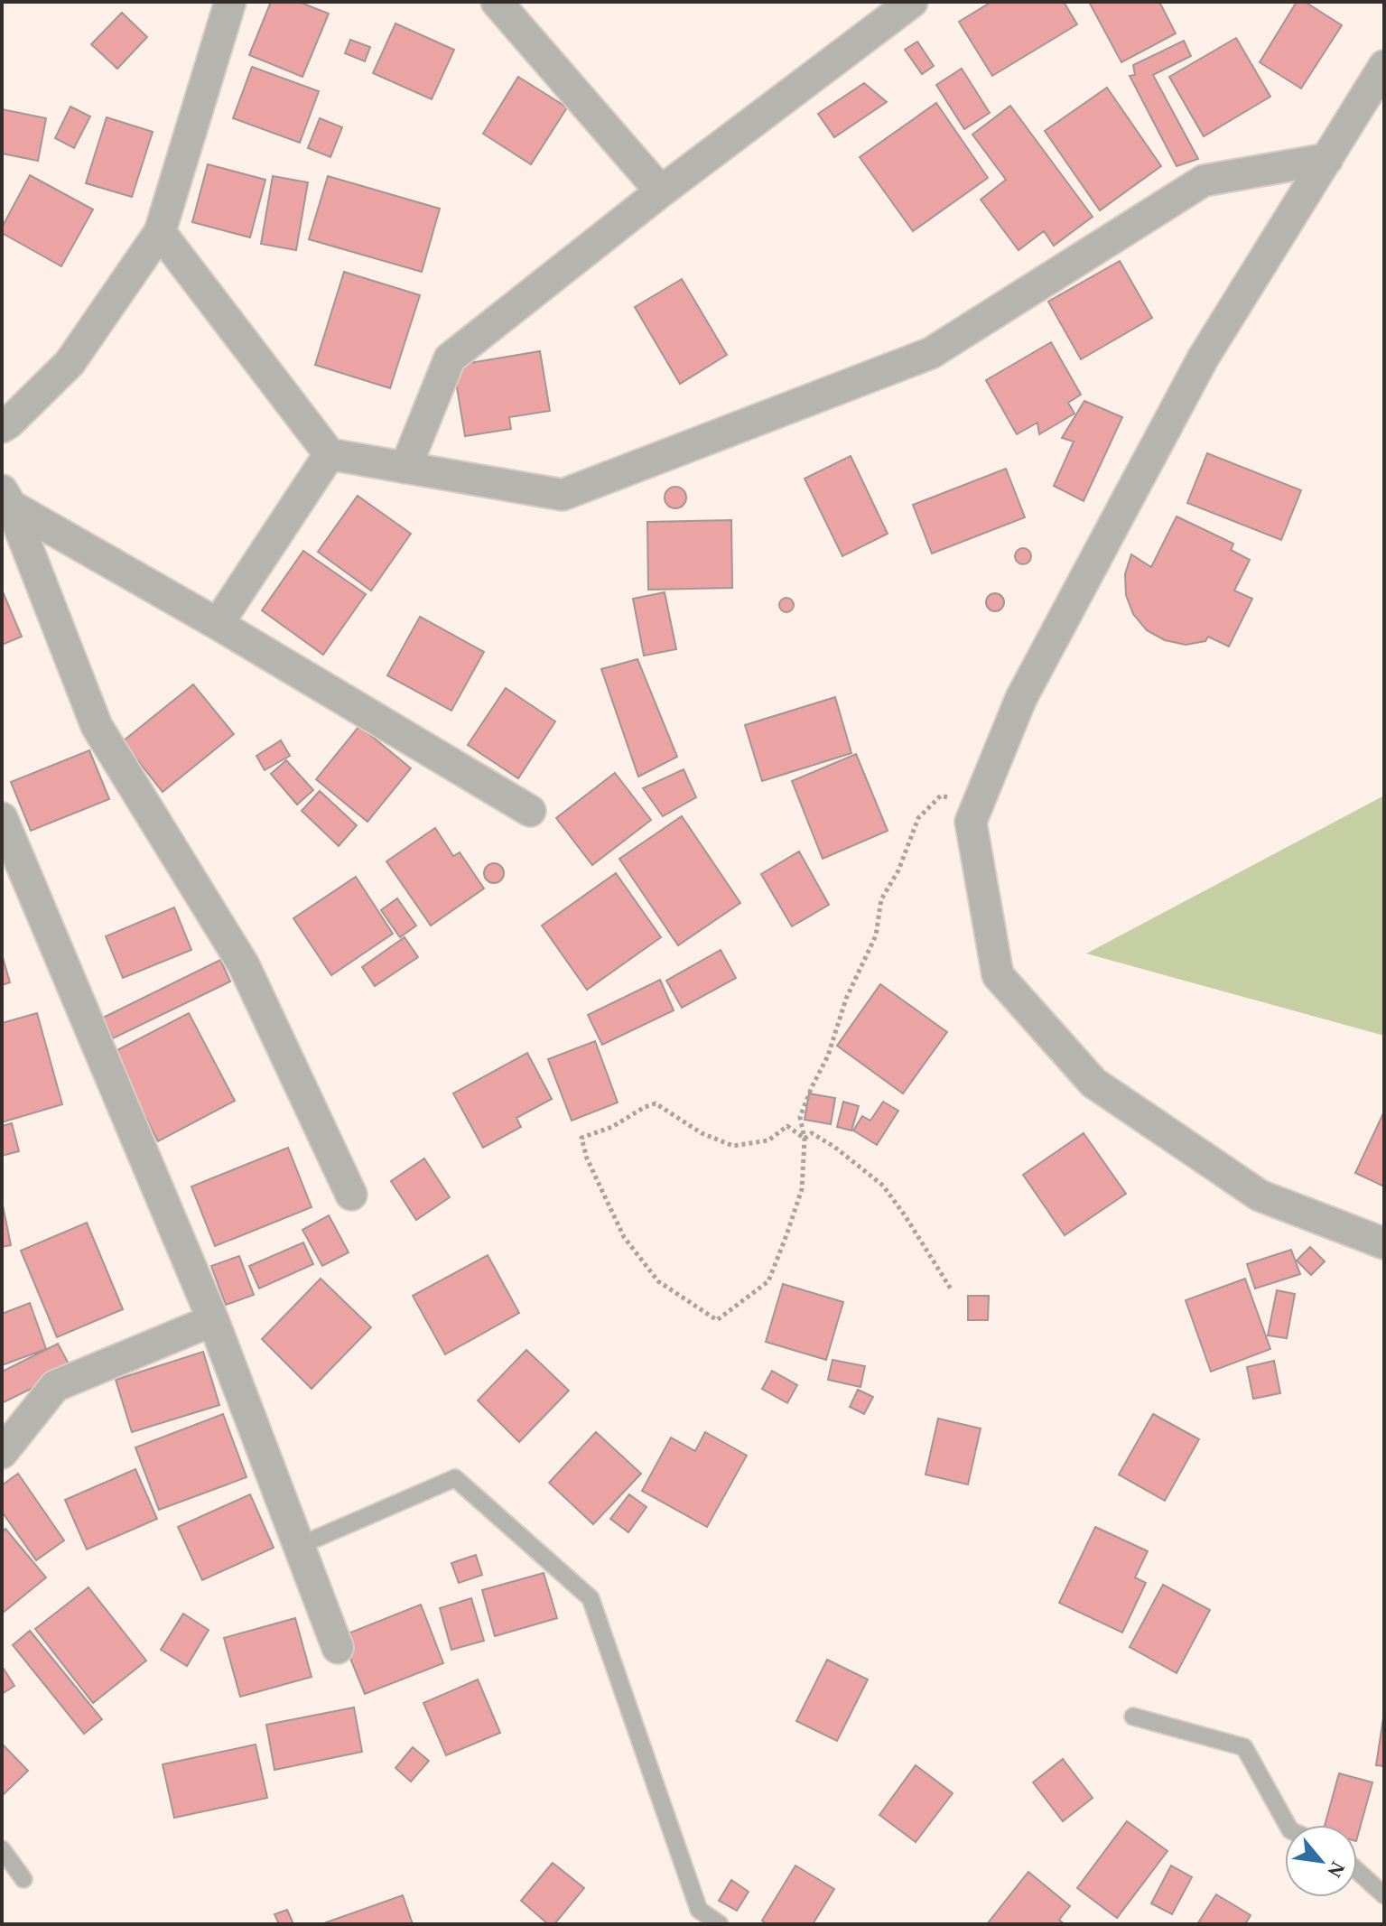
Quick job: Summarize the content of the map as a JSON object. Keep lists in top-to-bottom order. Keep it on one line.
{"north":"bottom right"}
